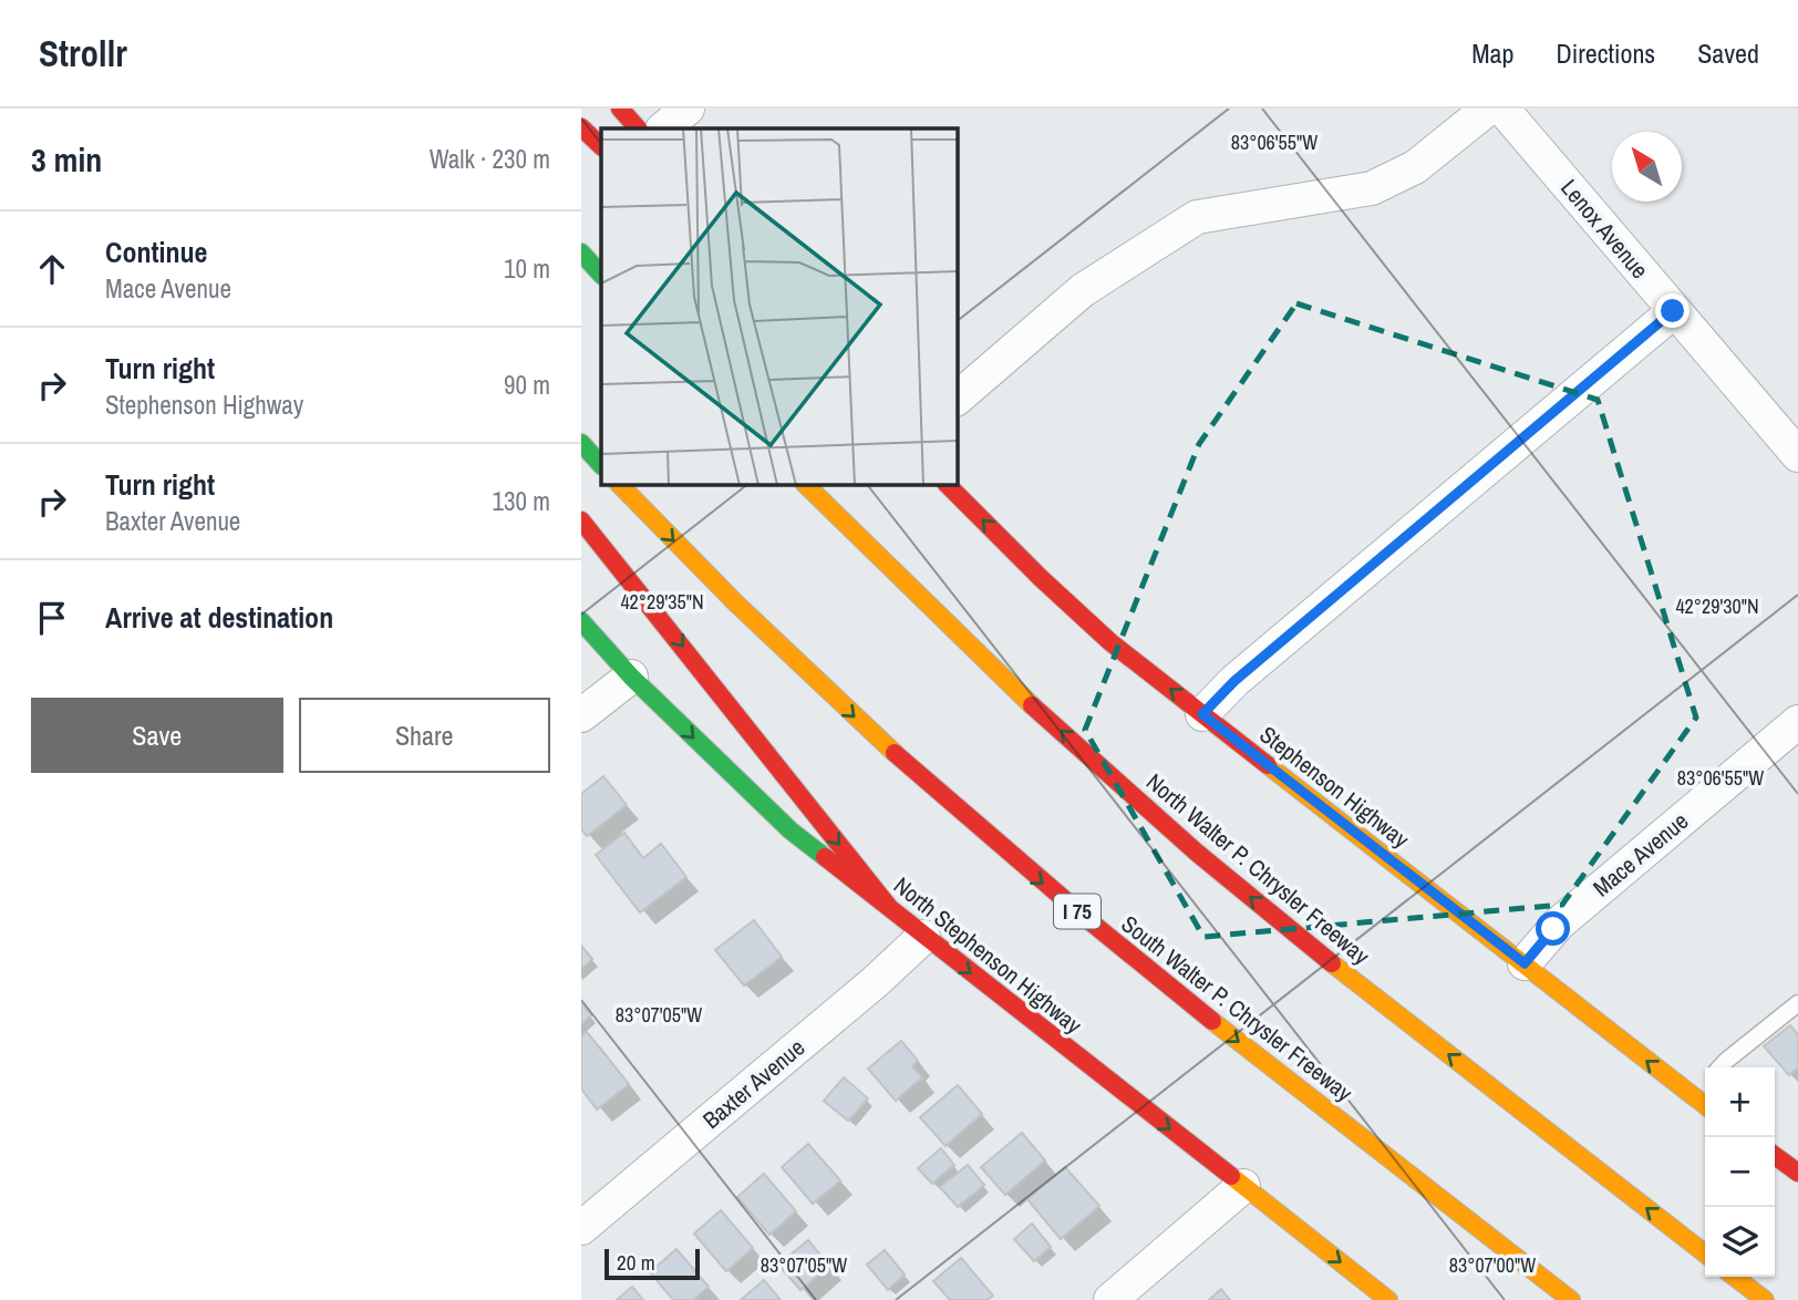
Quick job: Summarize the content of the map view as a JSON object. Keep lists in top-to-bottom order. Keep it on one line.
{"streets":{"main road":["Stephenson Highway","North Walter P. Chrysler Freeway","I 75","North Stephenson Highway","South Walter P. Chrysler Freeway"],"street":["Lenox Avenue","Mace Avenue","Baxter Avenue"]},"crossings":[["Stephenson Highway","Mace Avenue"],["North Stephenson Highway","Baxter Avenue"]],"one_way":["Stephenson Highway","North Walter P. Chrysler Freeway"],"scale_bar":"20 m","north":"top left","page":{"header":"Strollr","nav":["Map","Directions","Saved"],"heading":["3 min","Walk · 230 m"],"list":[["Continue","Mace Avenue","10 m"],["Turn right","Stephenson Highway","90 m"],["Turn right","Baxter Avenue","130 m"],"Arrive at destination"],"buttons":["Save","Share"],"map_buttons":["+","−"],"scale":"20 m"},"coordinates":["83°06'55\"W","42°29'35\"N","42°29'30\"N","83°07'05\"W","83°07'00\"W"]}
